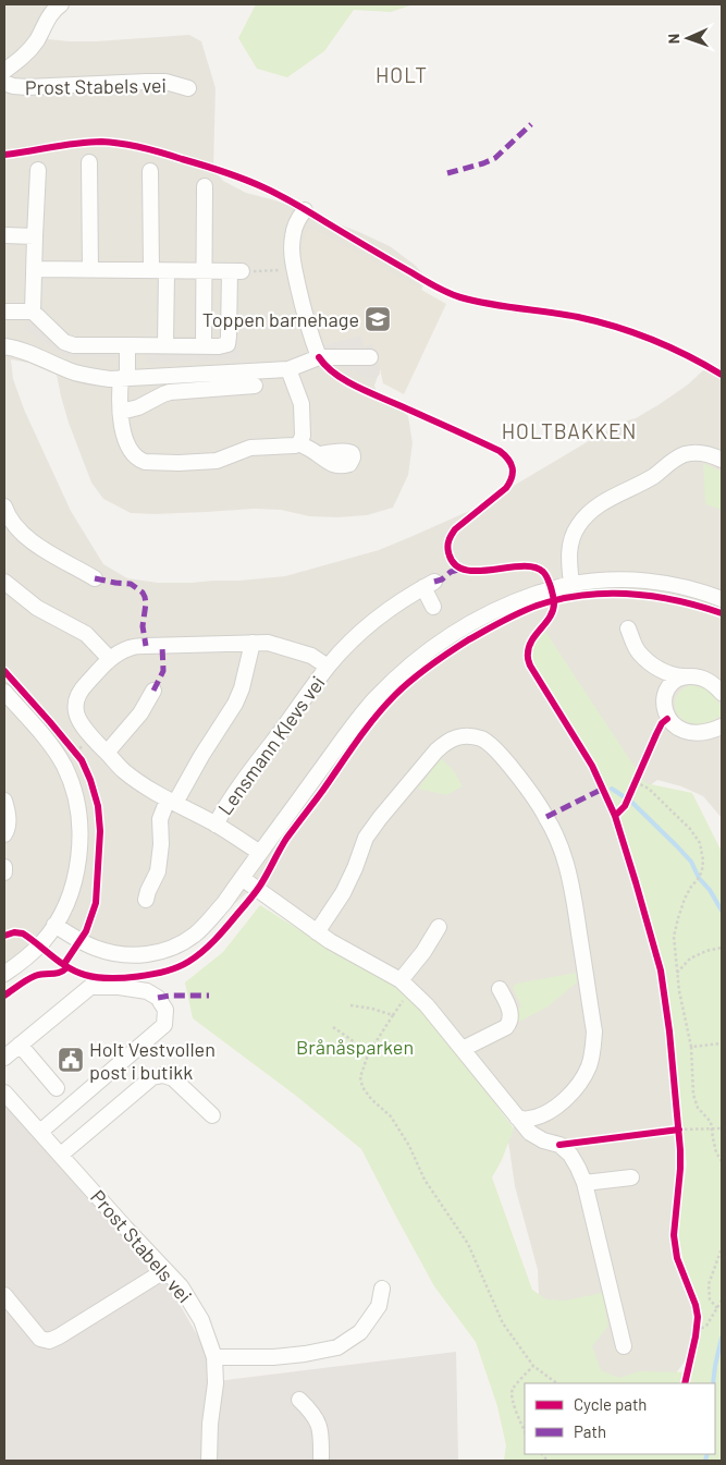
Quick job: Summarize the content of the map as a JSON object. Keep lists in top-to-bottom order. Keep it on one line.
{"streets":{"street":["Prost Stabels vei","Lensmann Klevs vei"]},"districts":["HOLT","HOLTBAKKEN"],"parks":["Brånåsparken"],"places":{"school or university":["Toppen barnehage"],"public building":["Holt Vestvollen post i butikk"]},"legend":["Cycle path","Path"],"north":"left"}
